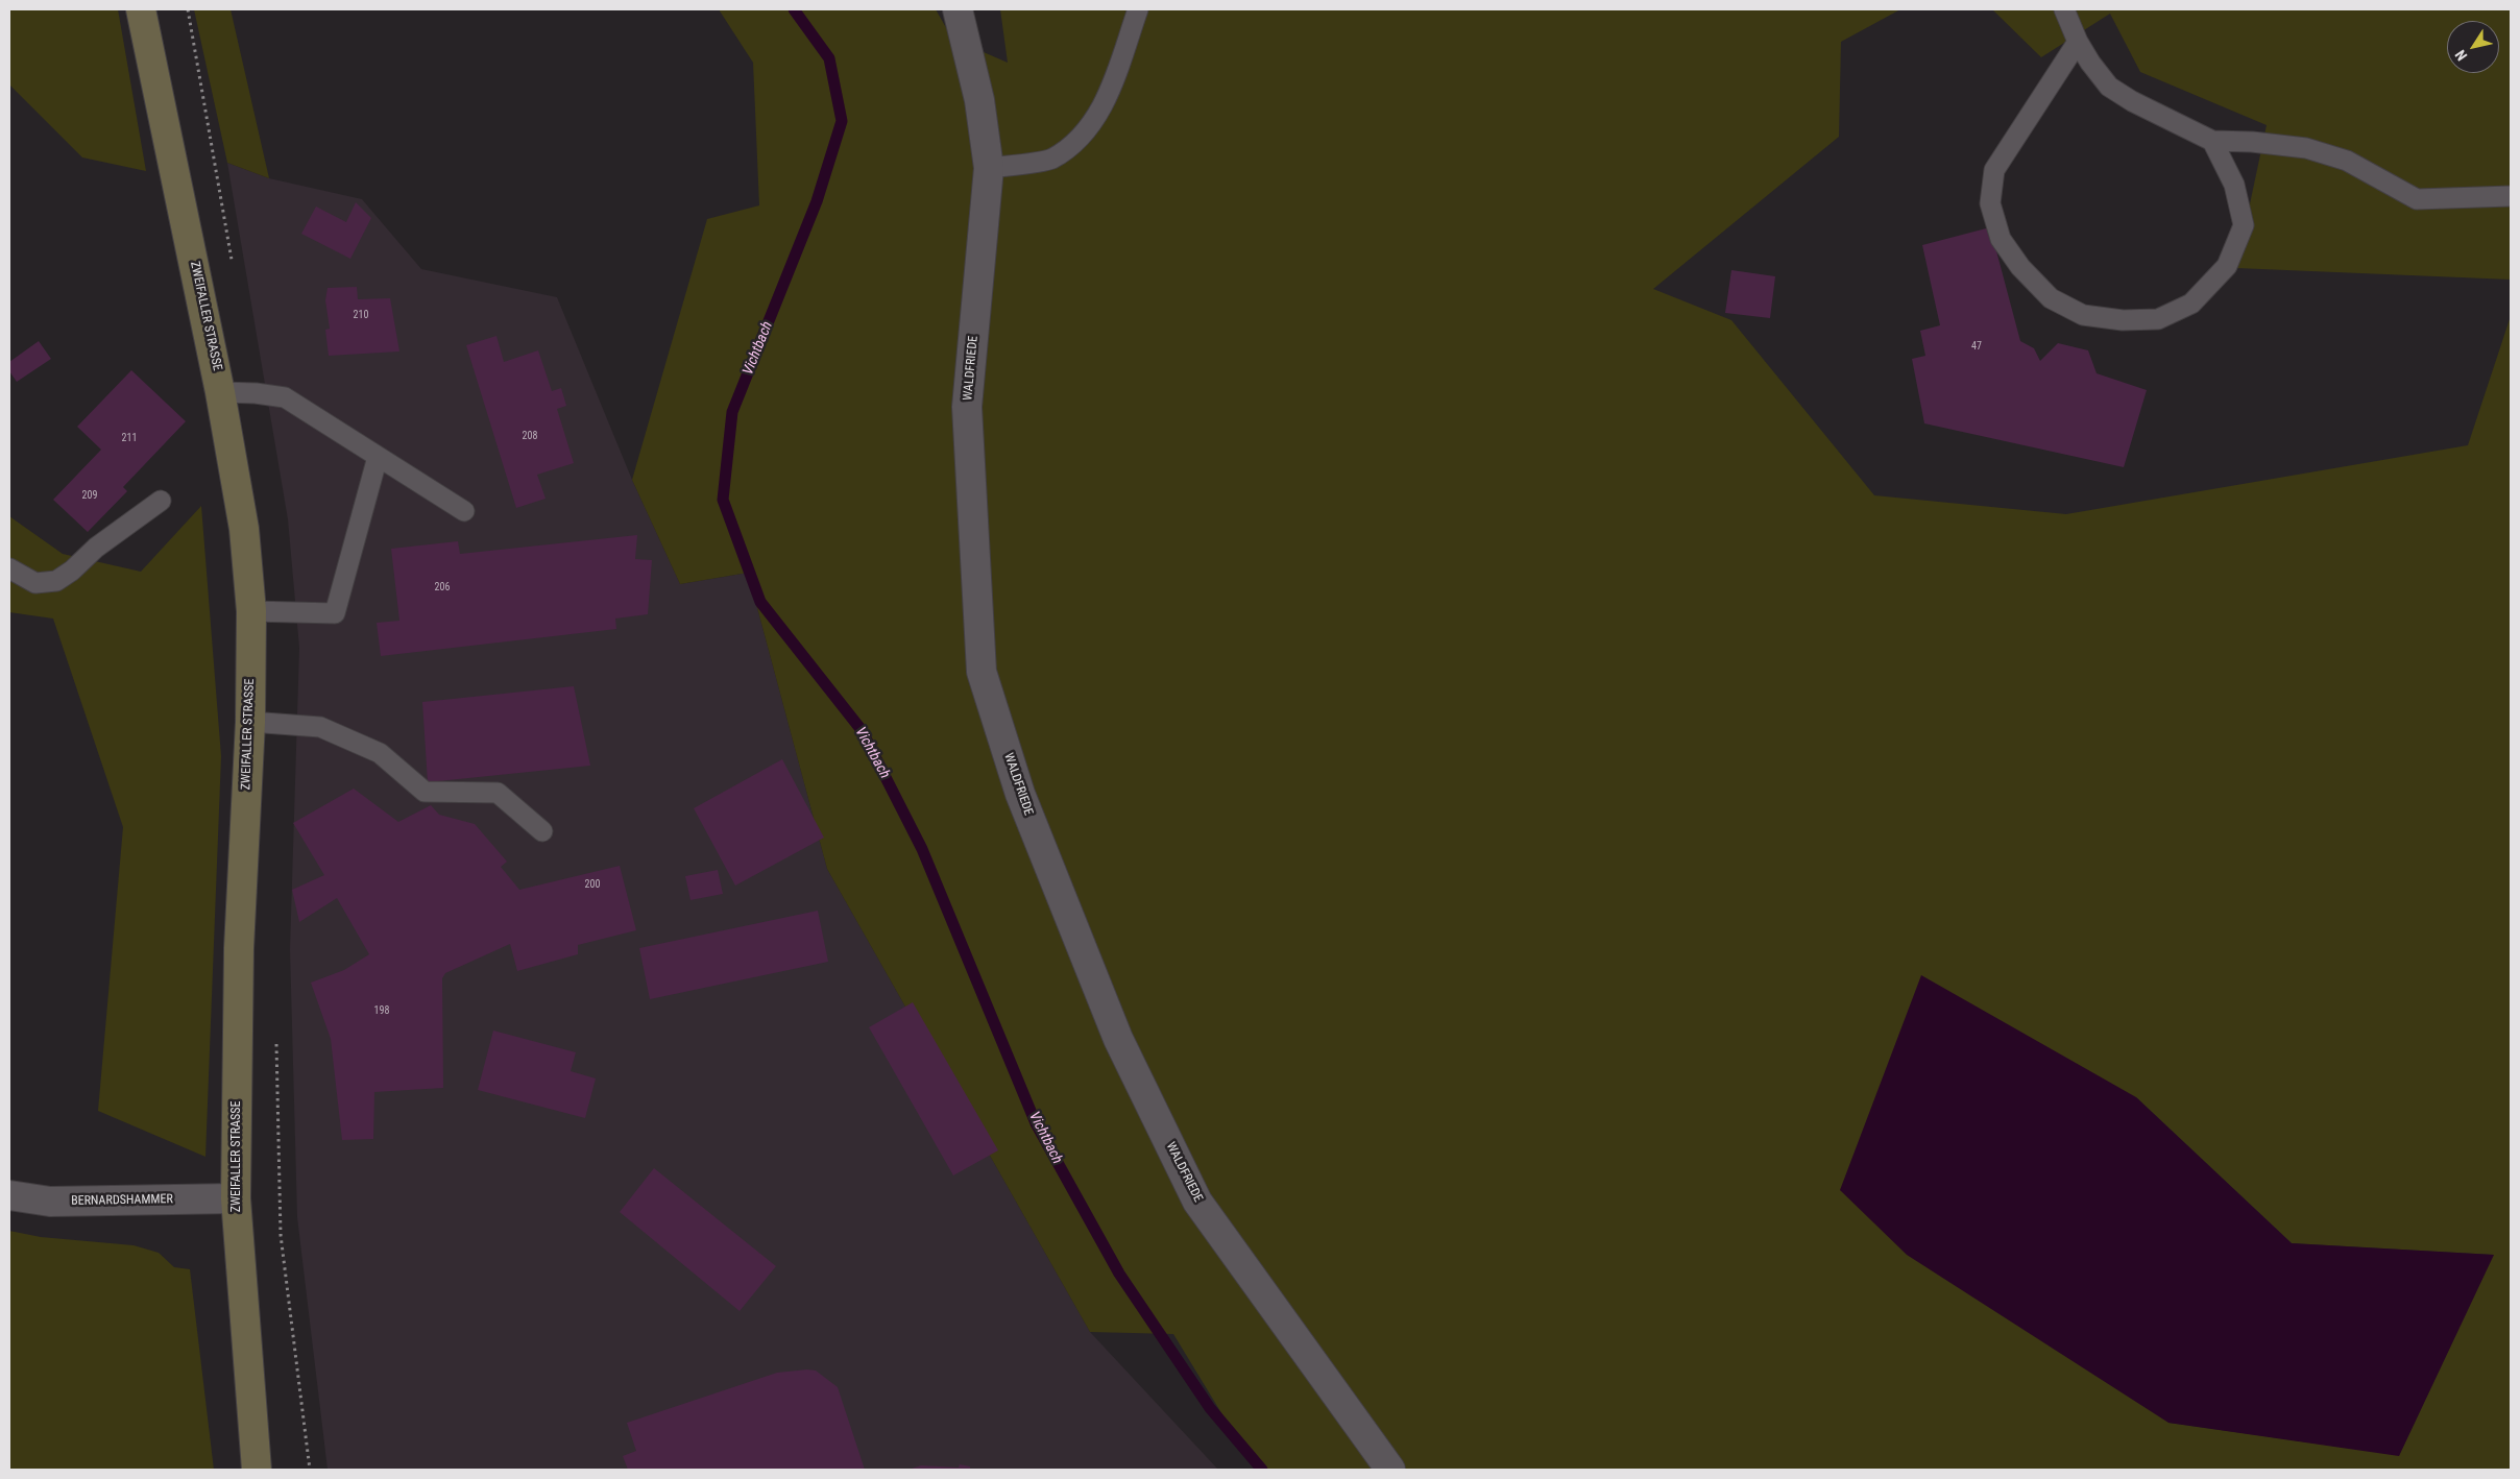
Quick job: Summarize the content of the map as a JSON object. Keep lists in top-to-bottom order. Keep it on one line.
{"streets":{"main road":["ZWEIFALLER STRASSE"],"street":["WALDFRIEDE","BERNARDSHAMMER"]},"crossings":[["ZWEIFALLER STRASSE","BERNARDSHAMMER"]],"water":["Vichtbach"],"house_numbers":["210","47","208","211","209","206","200","198"],"north":"bottom left"}
